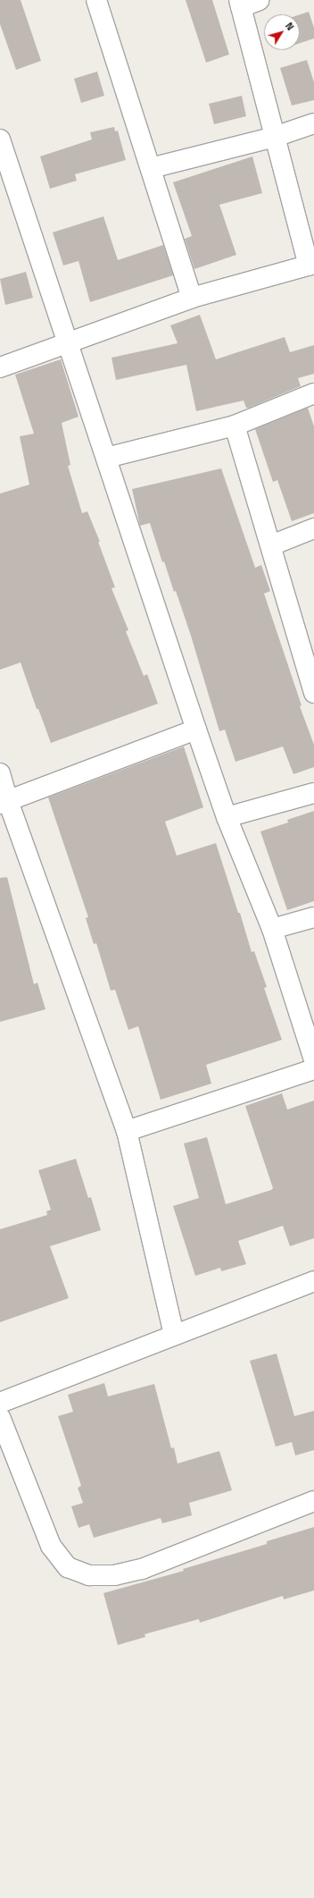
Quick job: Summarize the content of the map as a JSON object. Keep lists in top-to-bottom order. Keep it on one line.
{"north":"top right"}
